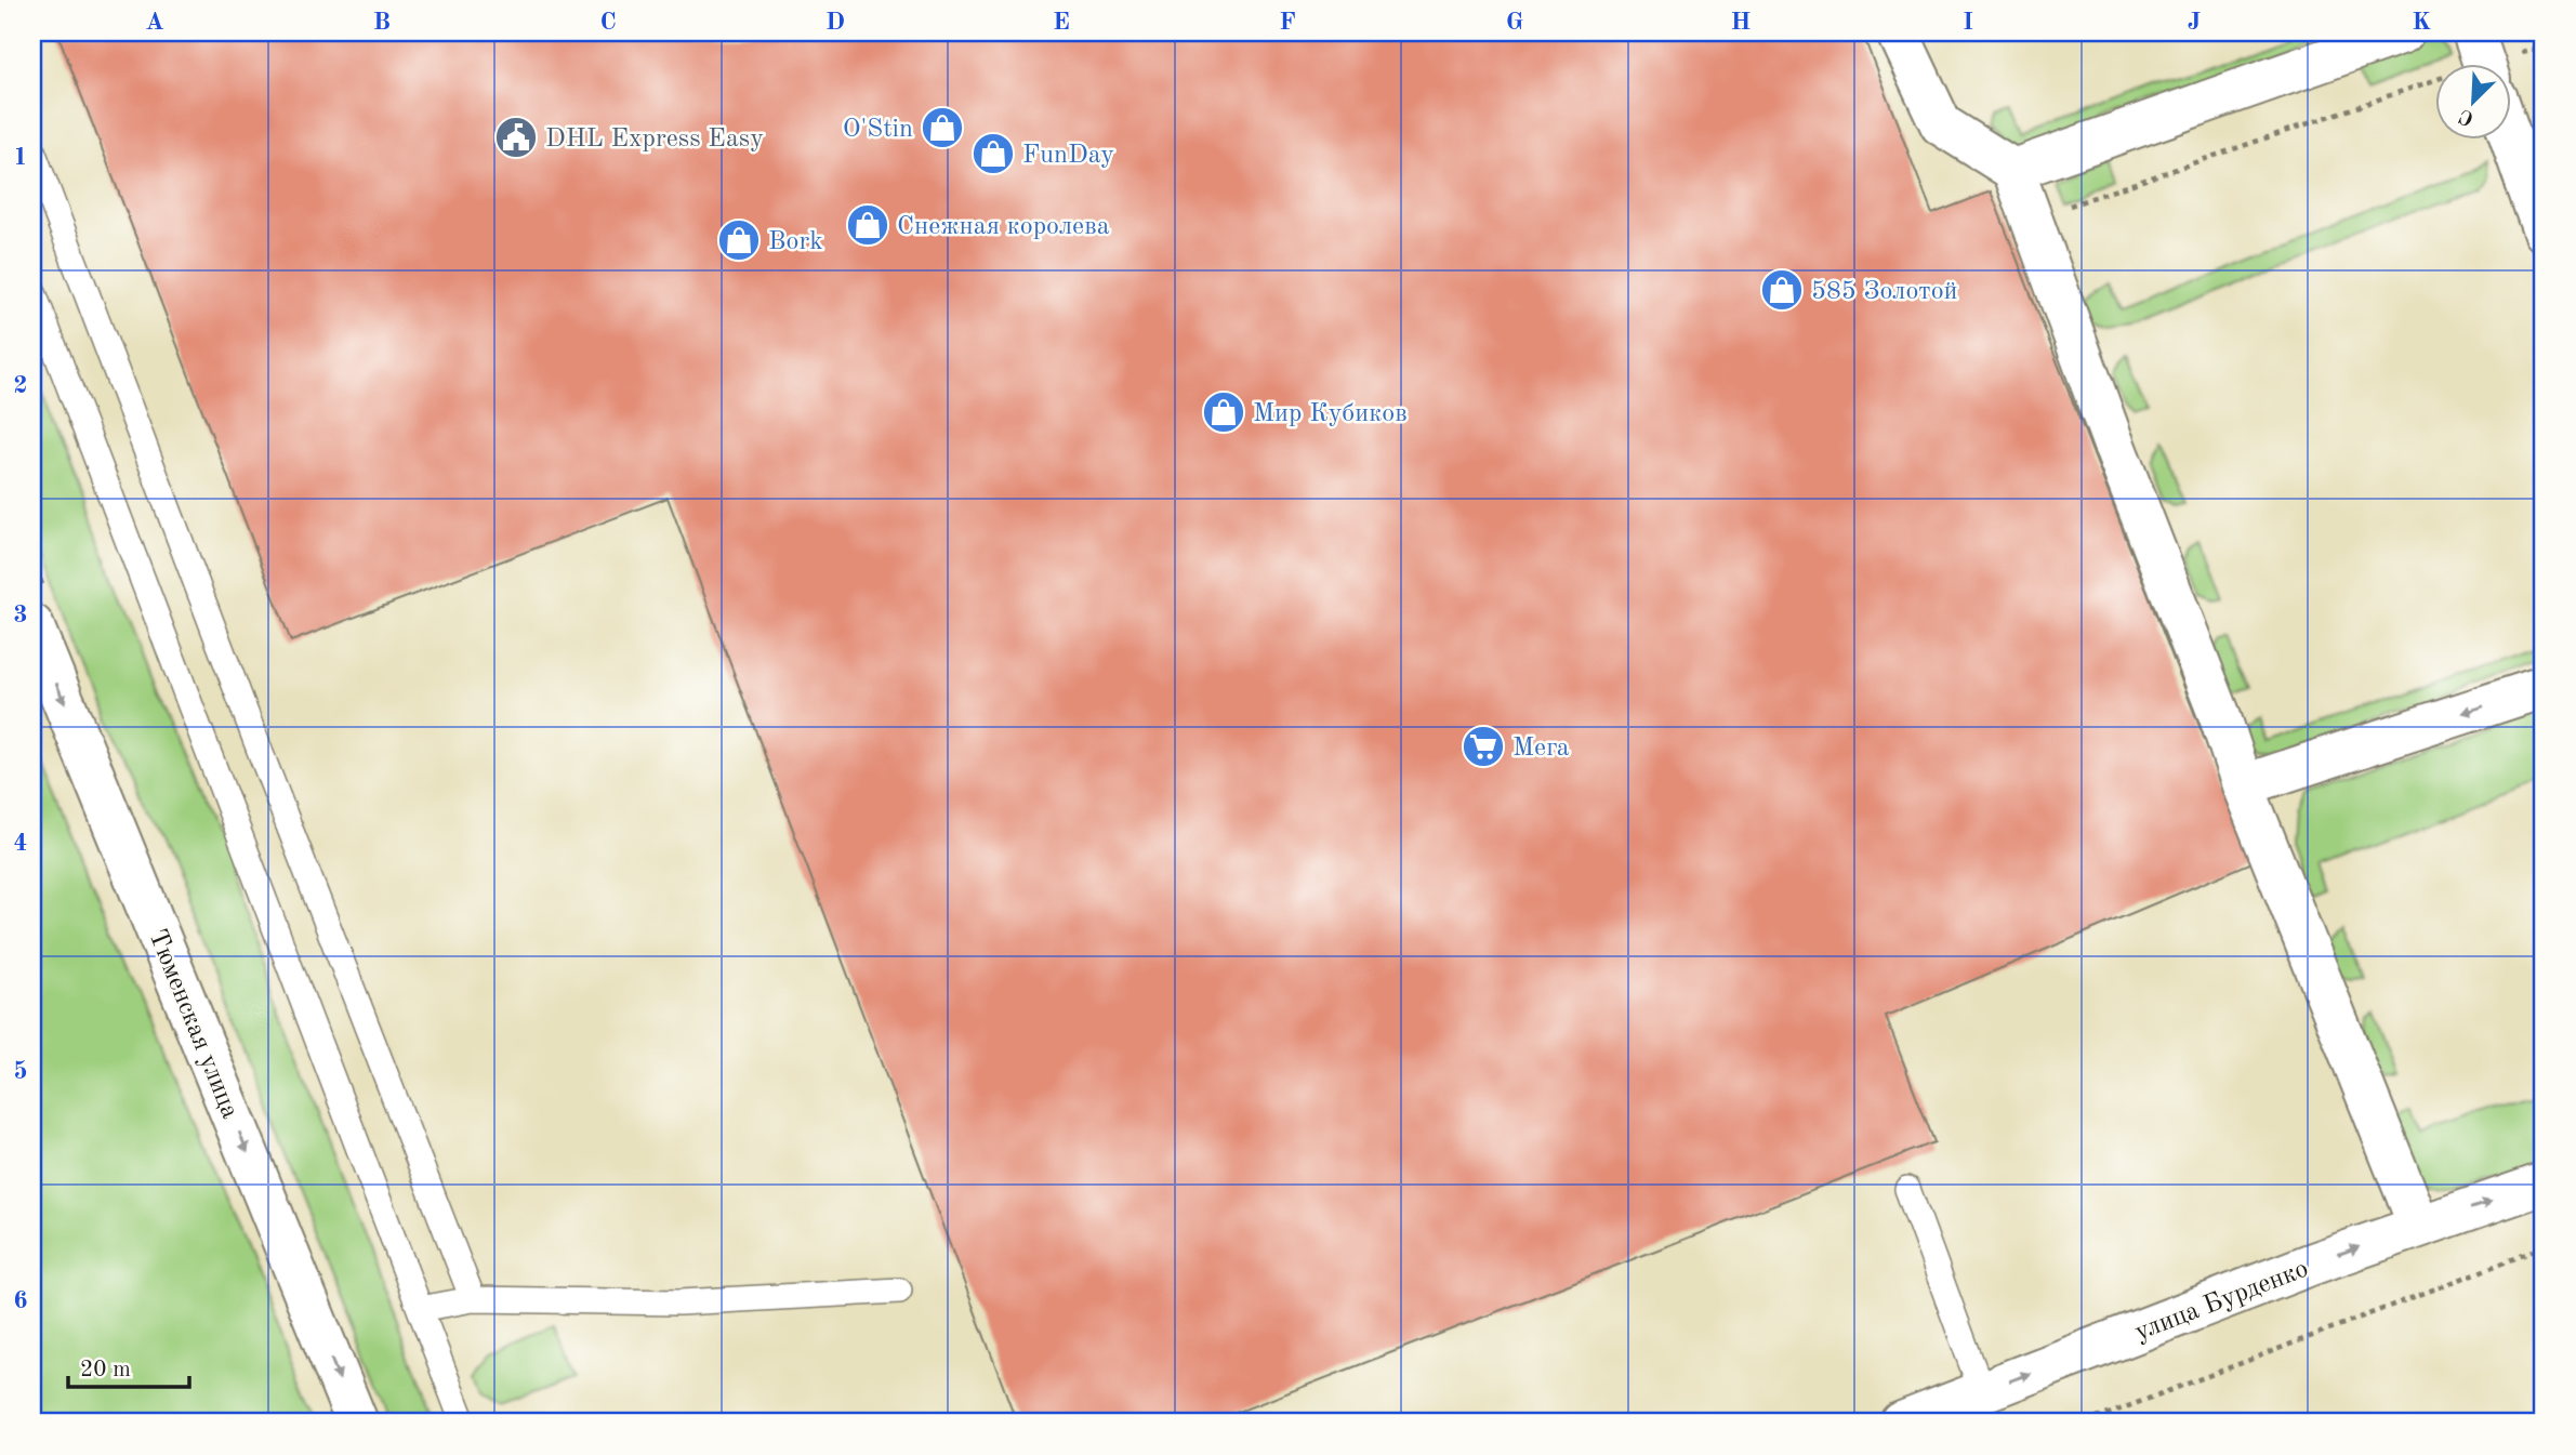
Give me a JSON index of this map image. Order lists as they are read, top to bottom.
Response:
{
  "streets": {
    "street": ["Тюменская улица", "улица Бурденко"]
  },
  "one_way": ["Тюменская улица", "улица Бурденко"],
  "places": {
    "shop": [
      "O'Stin",
      "FunDay",
      "Снежная королева",
      "Bork",
      "585 Золотой",
      "Мир Кубиков"
    ],
    "public building": ["DHL Express Easy"],
    "supermarket": ["Мега"]
  },
  "scale_bar": "20 m",
  "north": "bottom left",
  "grid": {
    "columns": [
      "A",
      "B",
      "C",
      "D",
      "E",
      "F",
      "G",
      "H",
      "I",
      "J",
      "K"
    ],
    "rows": [
      "1",
      "2",
      "3",
      "4",
      "5",
      "6"
    ]
  }
}
